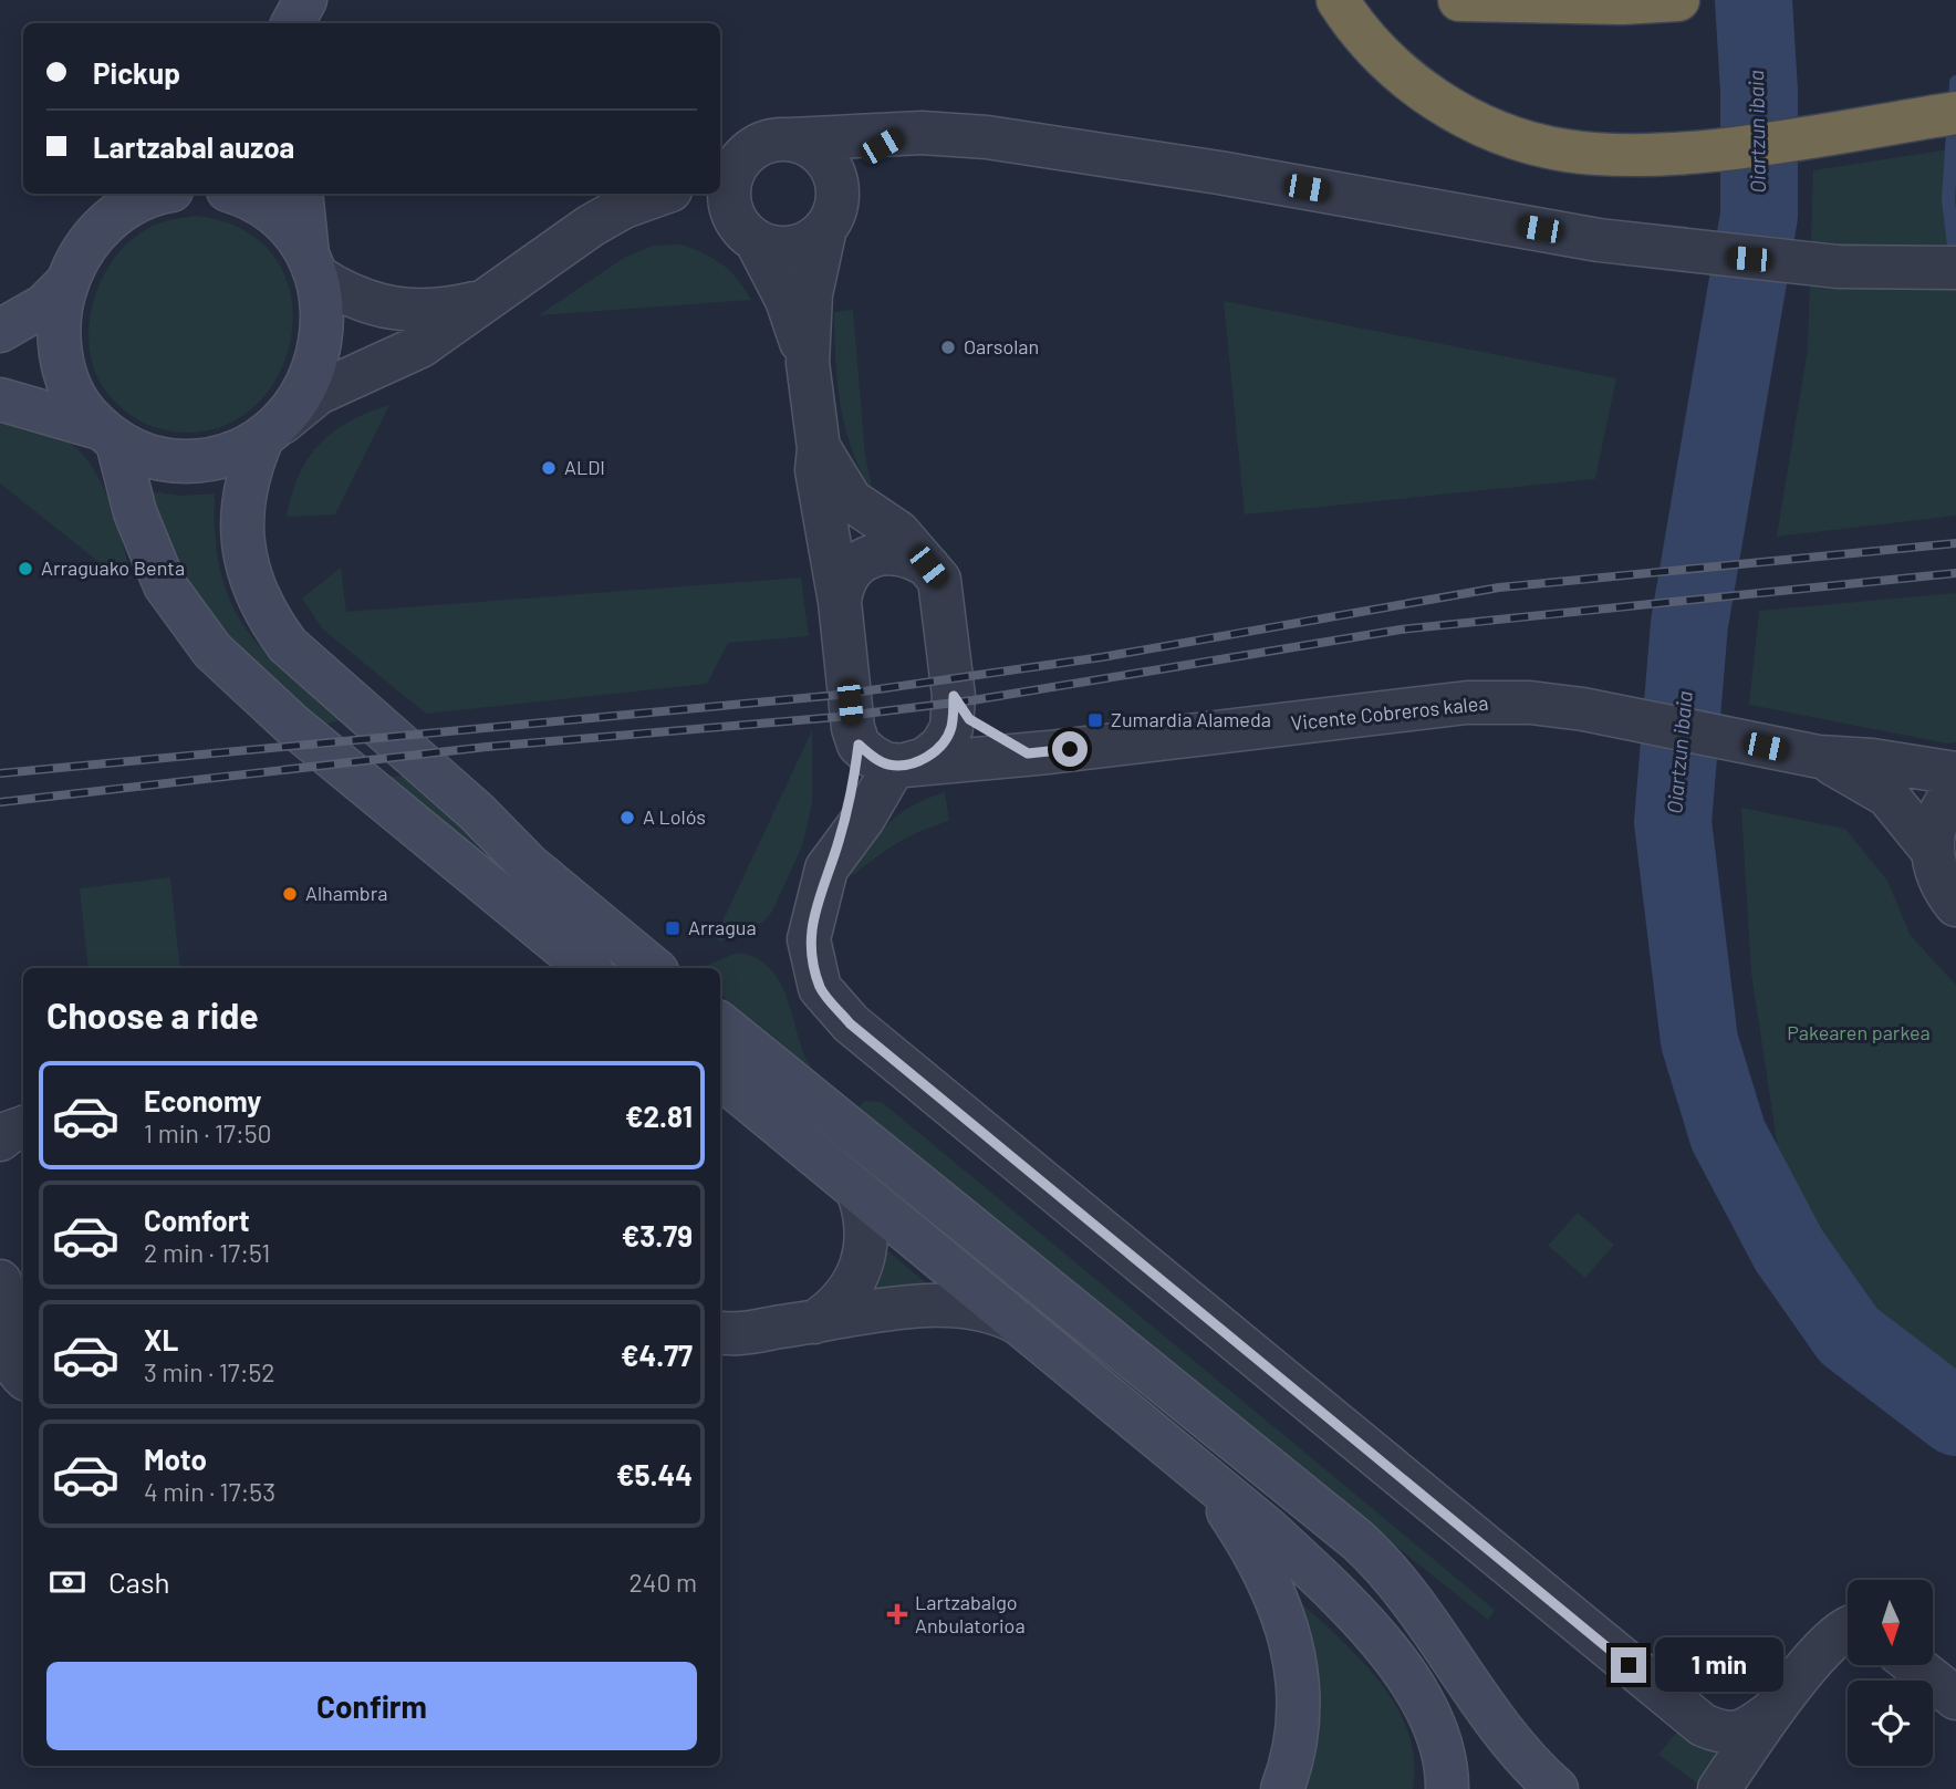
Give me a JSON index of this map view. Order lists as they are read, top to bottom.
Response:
{
  "streets": {
    "street": ["Vicente Cobreros kalea"]
  },
  "water": ["Oiartzun ibaia"],
  "parks": ["Pakearen parkea"],
  "places": {
    "other": [
      "Oarsolan",
      "ALDI",
      "Arraguako Benta",
      "A Lolós",
      "Alhambra"
    ],
    "transit": ["Zumardia Alameda", "Arragua"],
    "health": ["Lartzabalgo Anbulatorioa"]
  },
  "north": "bottom",
  "page": {
    "banner": ["Pickup", "Lartzabal auzoa"],
    "heading": "Choose a ride",
    "list": [
      {
        "name": "Economy",
        "note": "1 min · 17:50",
        "value": "€2.81"
      },
      {
        "name": "Comfort",
        "note": "2 min · 17:51",
        "value": "€3.79"
      },
      {
        "name": "XL",
        "note": "3 min · 17:52",
        "value": "€4.77"
      },
      {
        "name": "Moto",
        "note": "4 min · 17:53",
        "value": "€5.44"
      }
    ],
    "pay": ["Cash", "240 m"],
    "bubble": "1 min",
    "buttons": "Confirm"
  }
}
